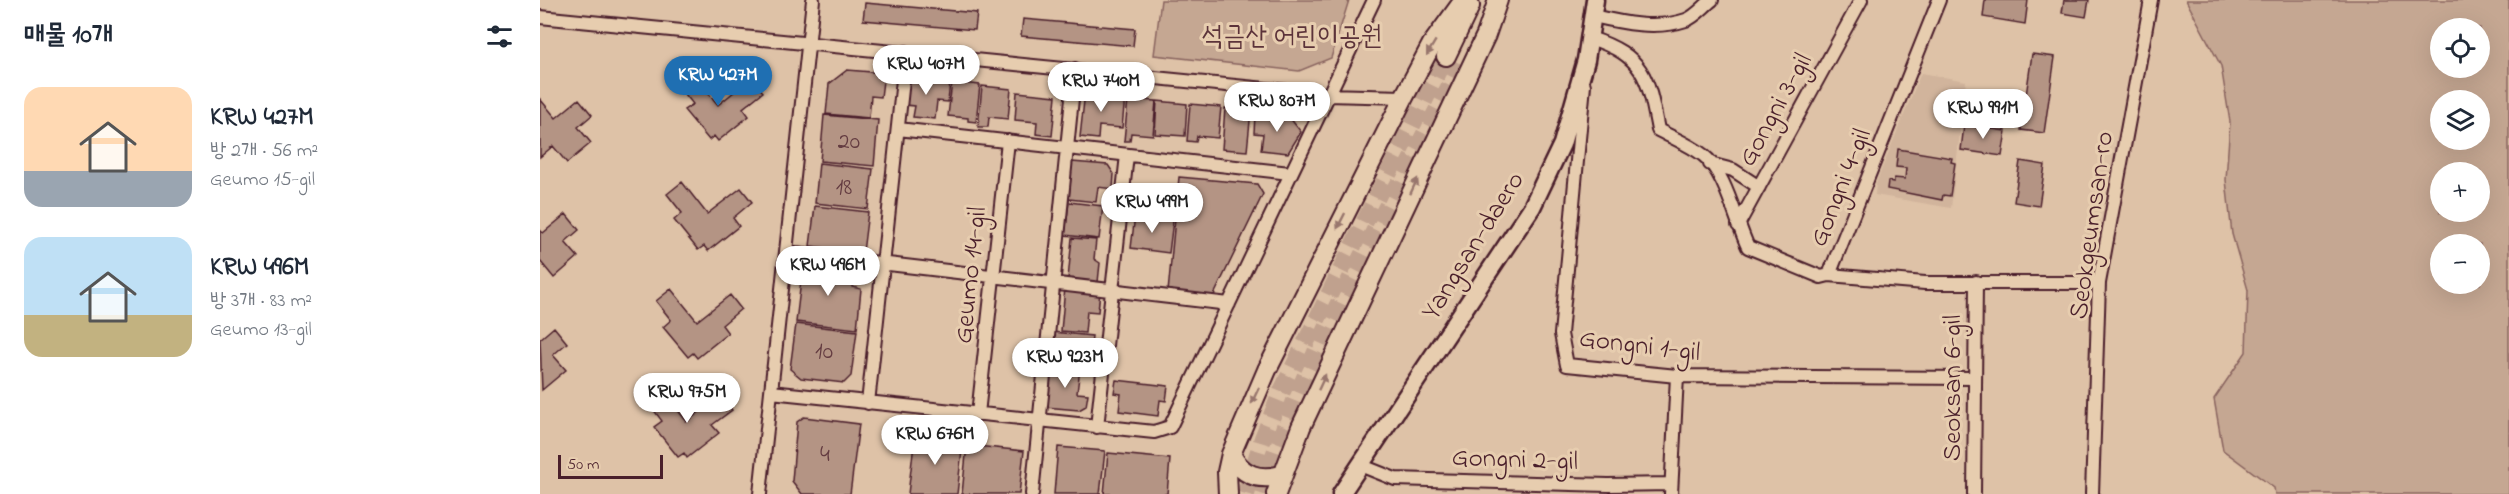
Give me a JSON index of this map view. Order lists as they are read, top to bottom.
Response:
{
  "streets": {
    "main road": ["Yangsan-daero"],
    "street": [
      "Gongni 3-gil",
      "Gongni 4-gil",
      "Seokgeumsan-ro",
      "Geumo 14-gil",
      "Gongni 1-gil",
      "Seoksan 6-gil",
      "Gongni 2-gil"
    ]
  },
  "crossings": [
    ["Gongni 3-gil", "Yangsan-daero"],
    ["Gongni 4-gil", "Seokgeumsan-ro"],
    ["Gongni 4-gil", "Seoksan 6-gil"],
    ["Yangsan-daero", "Gongni 1-gil"],
    ["Yangsan-daero", "Gongni 2-gil"],
    ["Gongni 1-gil", "Seoksan 6-gil"],
    ["Gongni 1-gil", "Gongni 2-gil"]
  ],
  "parks": ["석금산 어린이공원"],
  "house_numbers": [
    "20",
    "18",
    "10",
    "4"
  ],
  "scale_bar": "50 m",
  "page": {
    "heading": "매물 10개",
    "map_buttons": ["+", "−"],
    "price": [
      "KRW 407M",
      "KRW 427M",
      "KRW 740M",
      "KRW 807M",
      "KRW 991M",
      "KRW 499M",
      "KRW 496M",
      "KRW 923M",
      "KRW 975M",
      "KRW 676M"
    ],
    "list": [
      {
        "name": "KRW 427M",
        "note": "방 2개 · 56 m² · Geumo 15-gil"
      },
      {
        "name": "KRW 496M",
        "note": "방 3개 · 83 m² · Geumo 13-gil"
      }
    ],
    "scale": "50 m"
  }
}
